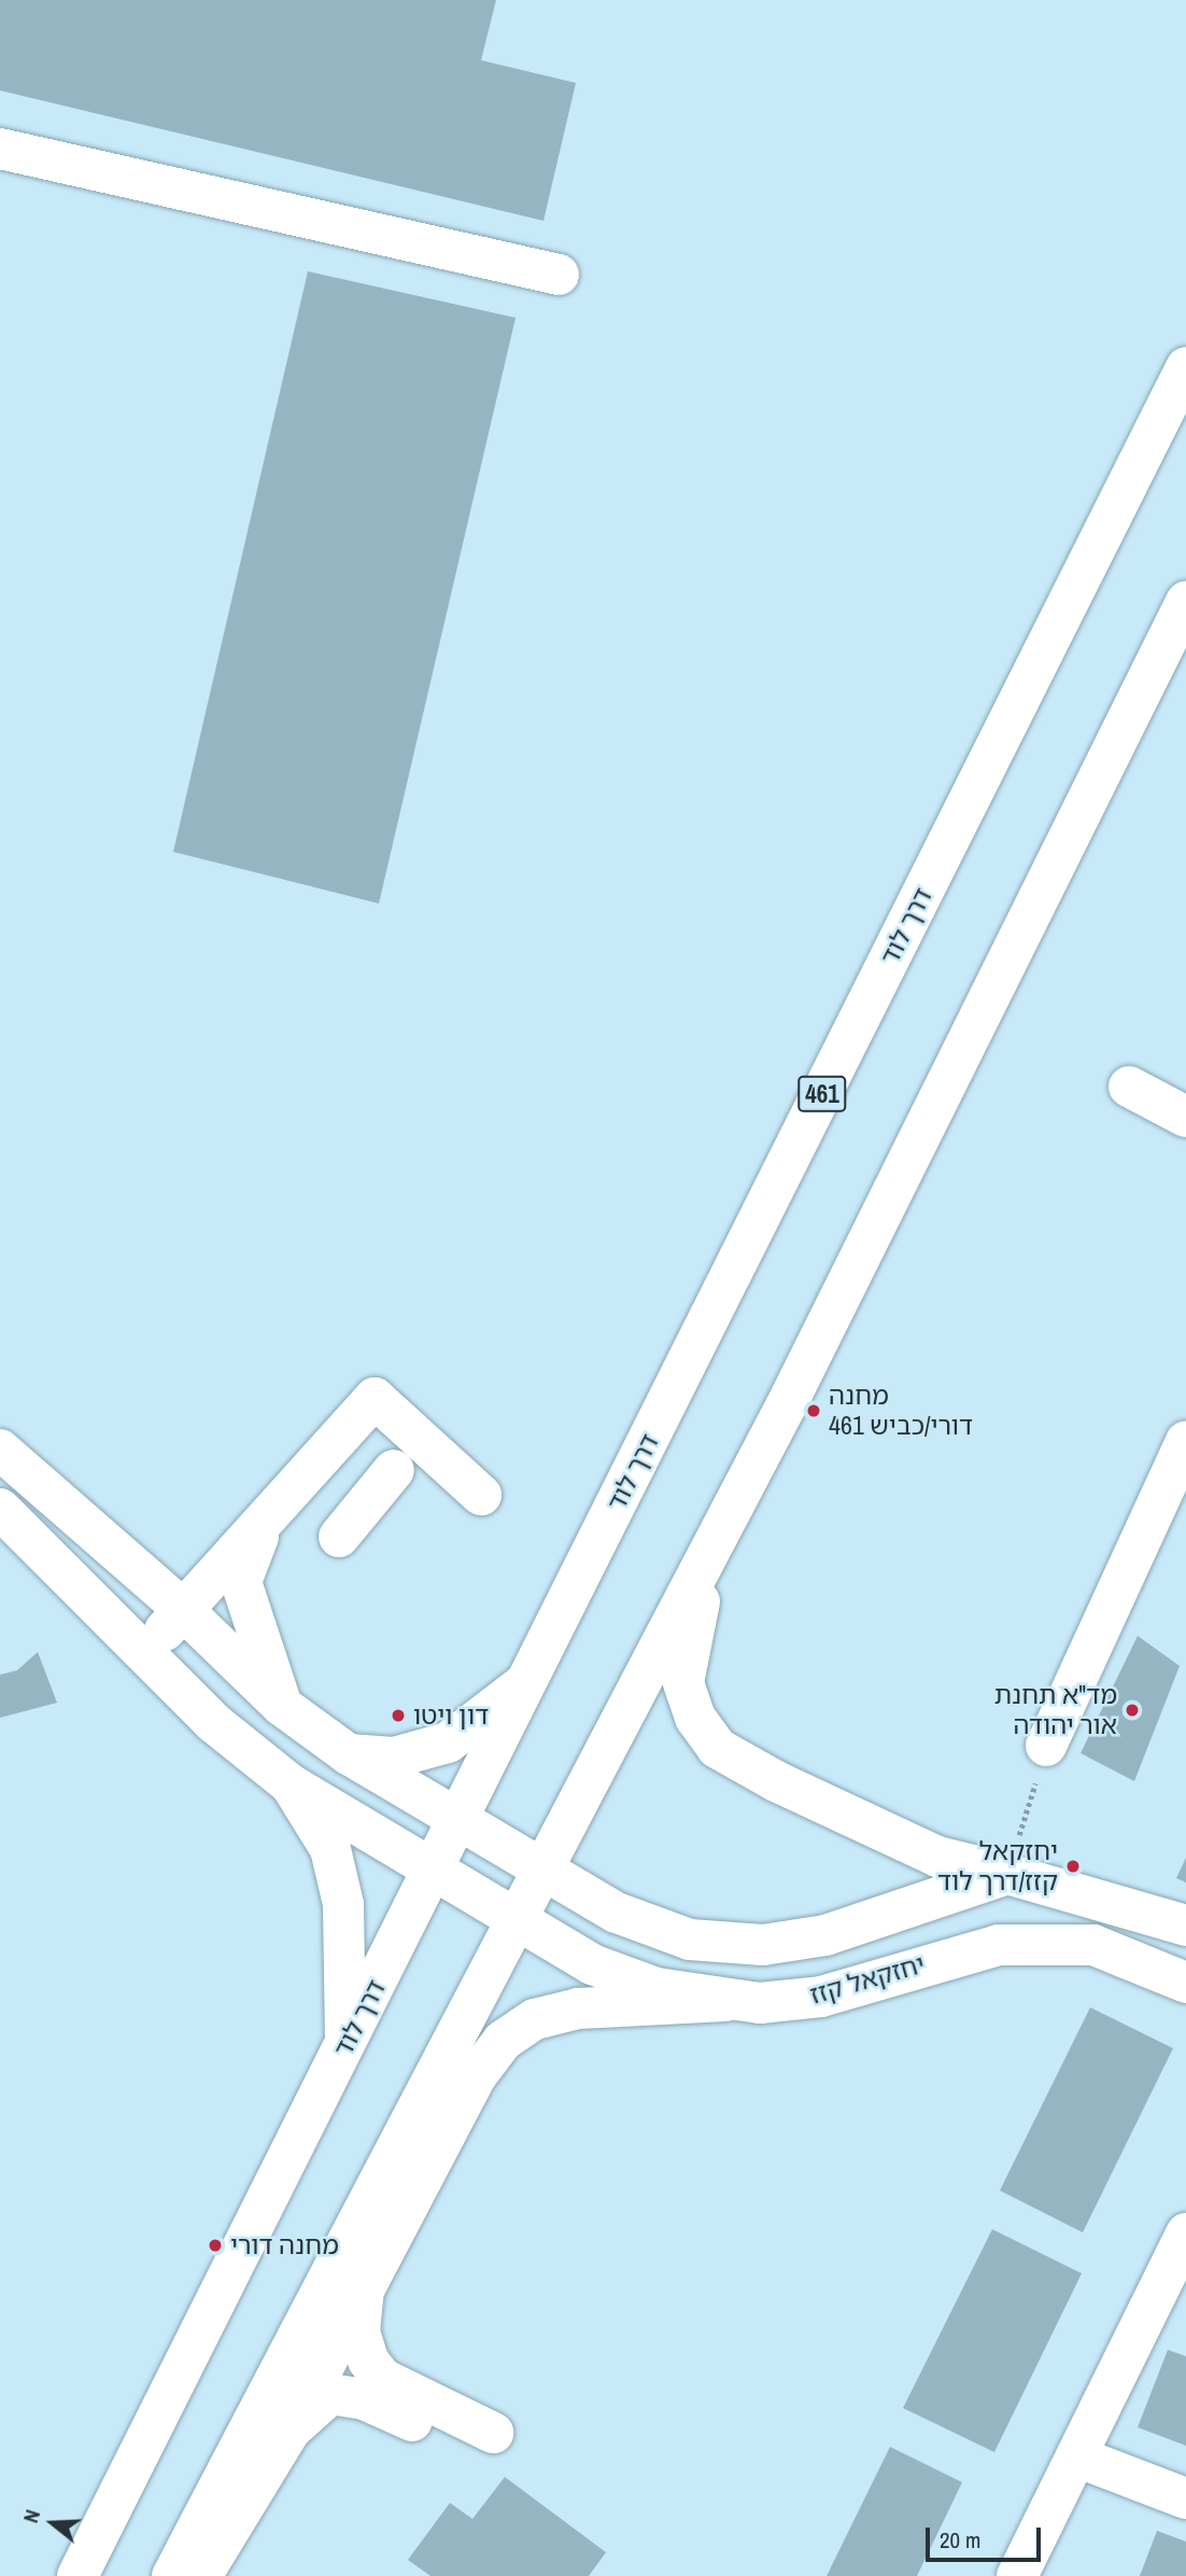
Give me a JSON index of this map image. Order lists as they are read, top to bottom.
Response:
{
  "streets": {
    "main road": ["דרך לוד", "461", "יחזקאל קזז"]
  },
  "crossings": [
    ["דרך לוד", "יחזקאל קזז"]
  ],
  "places": [
    "מחנה דורי/כביש 461",
    "מד\"א תחנת אור יהודה",
    "דון ויטו",
    "יחזקאל קזז/דרך לוד",
    "מחנה דורי"
  ],
  "scale_bar": "20 m",
  "north": "left"
}
